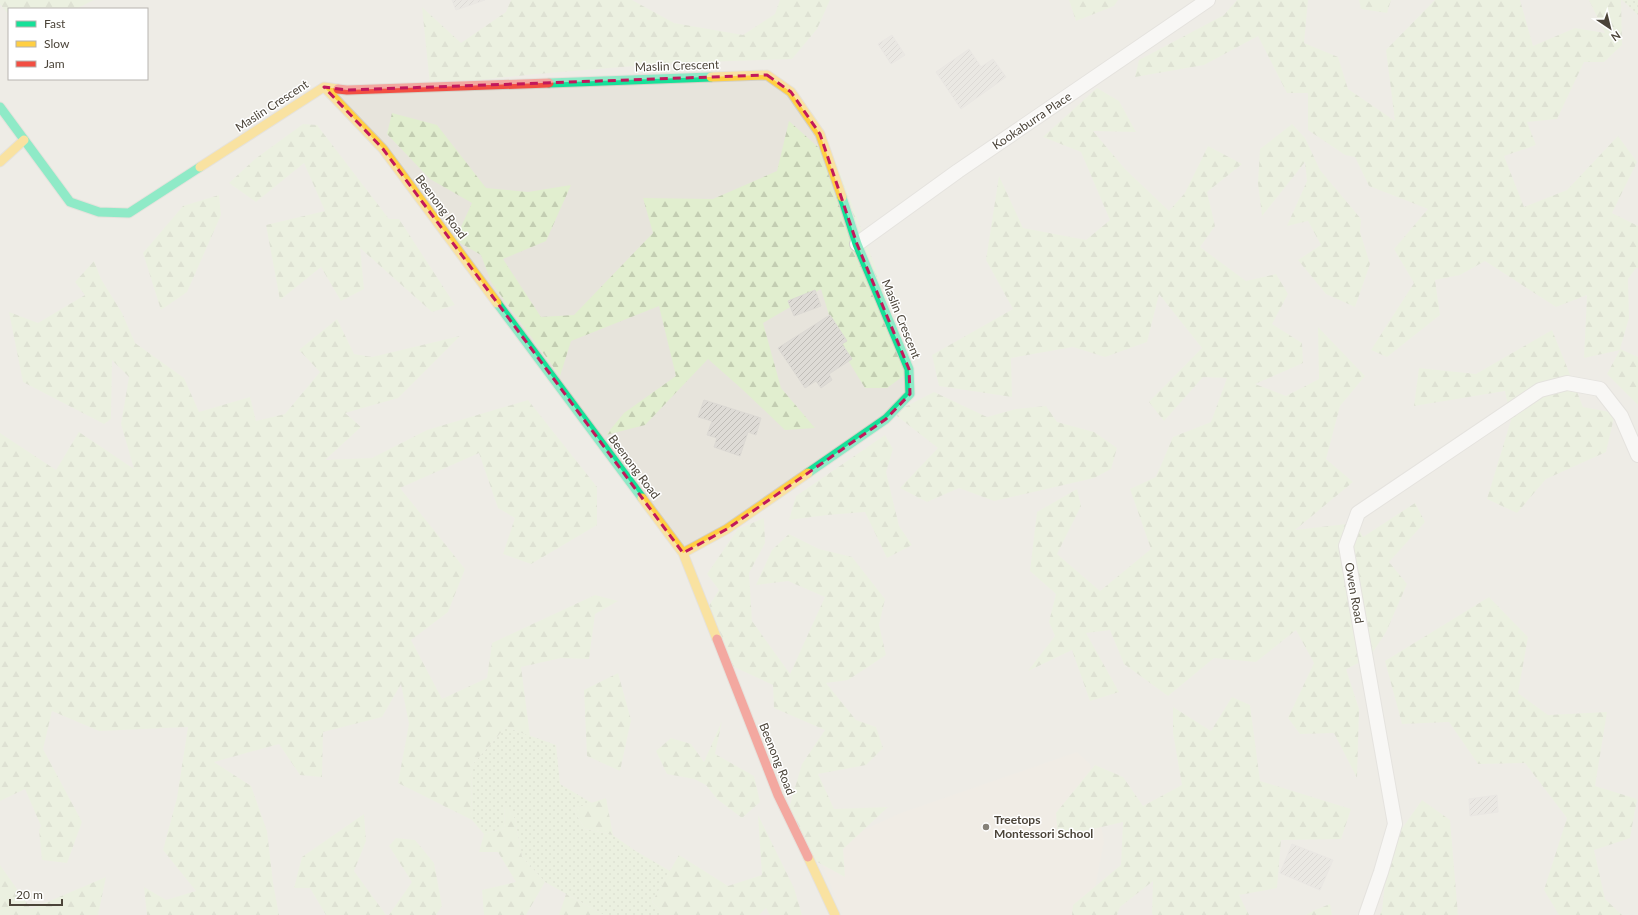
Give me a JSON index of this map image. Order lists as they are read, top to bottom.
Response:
{
  "streets": {
    "street": [
      "Maslin Crescent",
      "Kookaburra Place",
      "Beenong Road",
      "Owen Road"
    ]
  },
  "crossings": [
    ["Maslin Crescent", "Kookaburra Place"],
    ["Maslin Crescent", "Beenong Road"]
  ],
  "places": ["Treetops Montessori School"],
  "legend": ["Fast", "Slow", "Jam"],
  "scale_bar": "20 m",
  "north": "bottom right"
}
